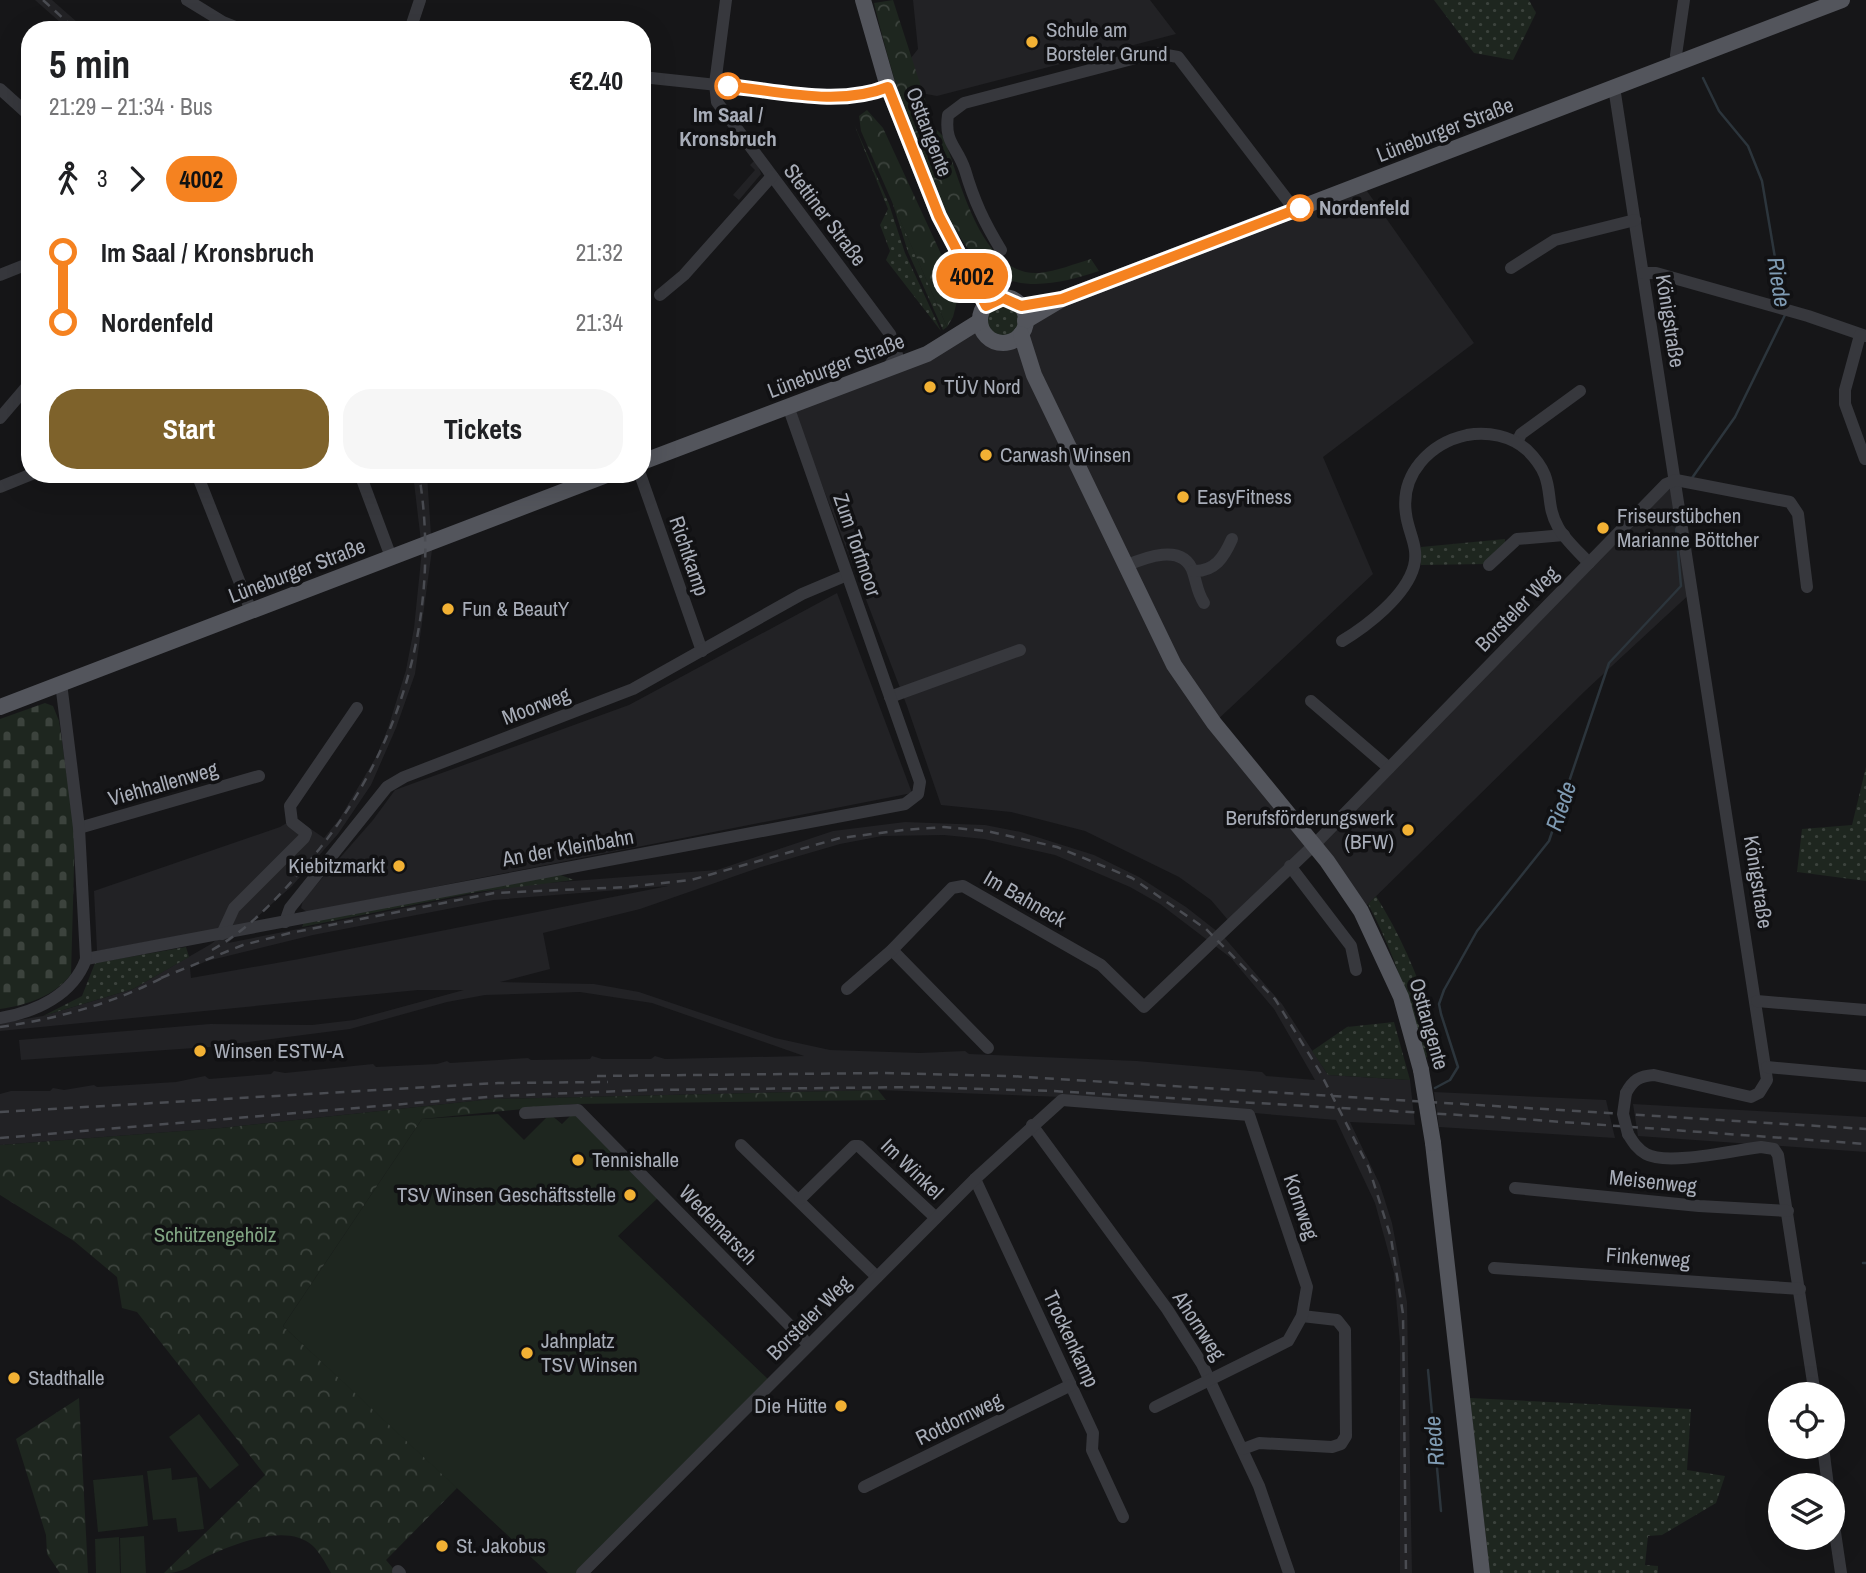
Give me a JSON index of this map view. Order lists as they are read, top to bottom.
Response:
{
  "streets": {
    "main road": ["Lüneburger Straße", "Osttangente"],
    "street": [
      "Stettiner Straße",
      "Königstraße",
      "Zum Torfmoor",
      "Richtkamp",
      "Borsteler Weg",
      "Moorweg",
      "Viehhallenweg",
      "An der Kleinbahn",
      "Im Bahneck",
      "Im Winkel",
      "Meisenweg",
      "Kornweg",
      "Wedemarsch",
      "Finkenweg",
      "Ahornweg",
      "Trockenkamp",
      "Rotdornweg"
    ]
  },
  "crossings": [
    ["Lüneburger Straße", "Osttangente"],
    ["Lüneburger Straße", "Stettiner Straße"],
    ["Lüneburger Straße", "Königstraße"],
    ["Lüneburger Straße", "Zum Torfmoor"],
    ["Lüneburger Straße", "Viehhallenweg"],
    ["Osttangente", "Borsteler Weg"],
    ["Königstraße", "Borsteler Weg"],
    ["Zum Torfmoor", "Moorweg"],
    ["Zum Torfmoor", "An der Kleinbahn"],
    ["Richtkamp", "Moorweg"],
    ["Borsteler Weg", "Im Bahneck"],
    ["Borsteler Weg", "Im Winkel"],
    ["Borsteler Weg", "Kornweg"],
    ["Borsteler Weg", "Wedemarsch"],
    ["Borsteler Weg", "Ahornweg"],
    ["Borsteler Weg", "Trockenkamp"],
    ["Moorweg", "An der Kleinbahn"],
    ["Viehhallenweg", "An der Kleinbahn"],
    ["Kornweg", "Ahornweg"],
    ["Trockenkamp", "Rotdornweg"]
  ],
  "water": ["Riede"],
  "parks": ["Schützengehölz"],
  "places": [
    "Schule am Borsteler Grund",
    "Im Saal / Kronsbruch",
    "Nordenfeld",
    "TÜV Nord",
    "Carwash Winsen",
    "EasyFitness",
    "Friseurstübchen Marianne Böttcher",
    "Fun & BeautY",
    "Berufsförderungswerk (BFW)",
    "Kiebitzmarkt",
    "Winsen ESTW-A",
    "Tennishalle",
    "TSV Winsen Geschäftsstelle",
    "Jahnplatz TSV Winsen",
    "Stadthalle",
    "Die Hütte",
    "St. Jakobus"
  ],
  "lines": ["bus line 4002"],
  "page": {
    "on_map": "4002",
    "heading": ["5 min", "21:29 – 21:34 · Bus", "€2.40"],
    "legs": ["3", "4002"],
    "list": [
      {
        "name": "Im Saal / Kronsbruch",
        "value": "21:32"
      },
      {
        "name": "Nordenfeld",
        "value": "21:34"
      }
    ],
    "buttons": ["Start", "Tickets"]
  }
}
